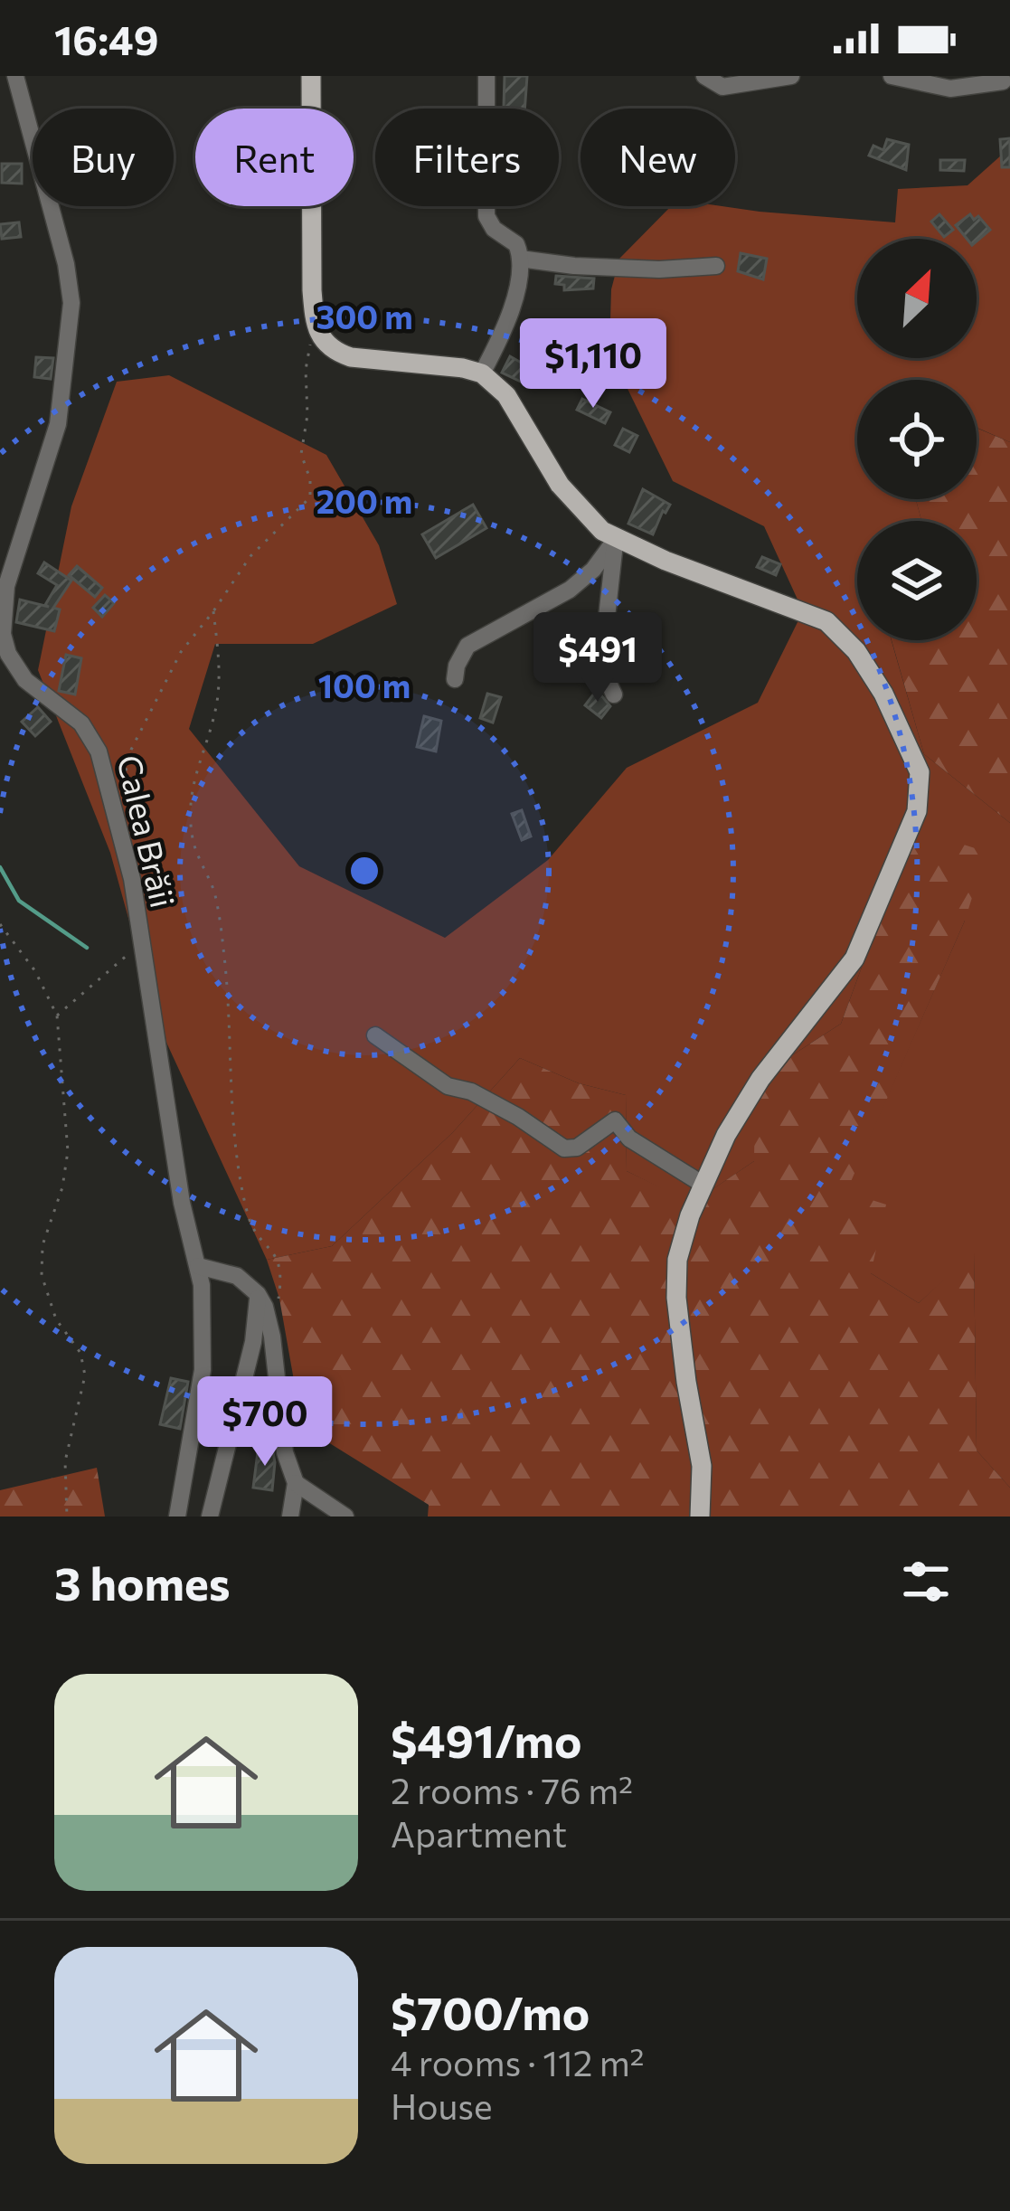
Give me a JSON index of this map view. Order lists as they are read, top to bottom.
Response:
{
  "streets": {
    "street": ["Calea Brăii"]
  },
  "north": "top right",
  "page": {
    "status": "16:49",
    "chip": [
      "Buy",
      "Rent",
      "Filters",
      "New"
    ],
    "price": ["$1,110", "$491", "$700"],
    "heading": "3 homes",
    "list": [
      {
        "name": "$491/mo",
        "note": "2 rooms · 76 m² · Apartment"
      },
      {
        "name": "$700/mo",
        "note": "4 rooms · 112 m² · House"
      }
    ]
  },
  "rings": ["300 m", "200 m", "100 m"]
}
